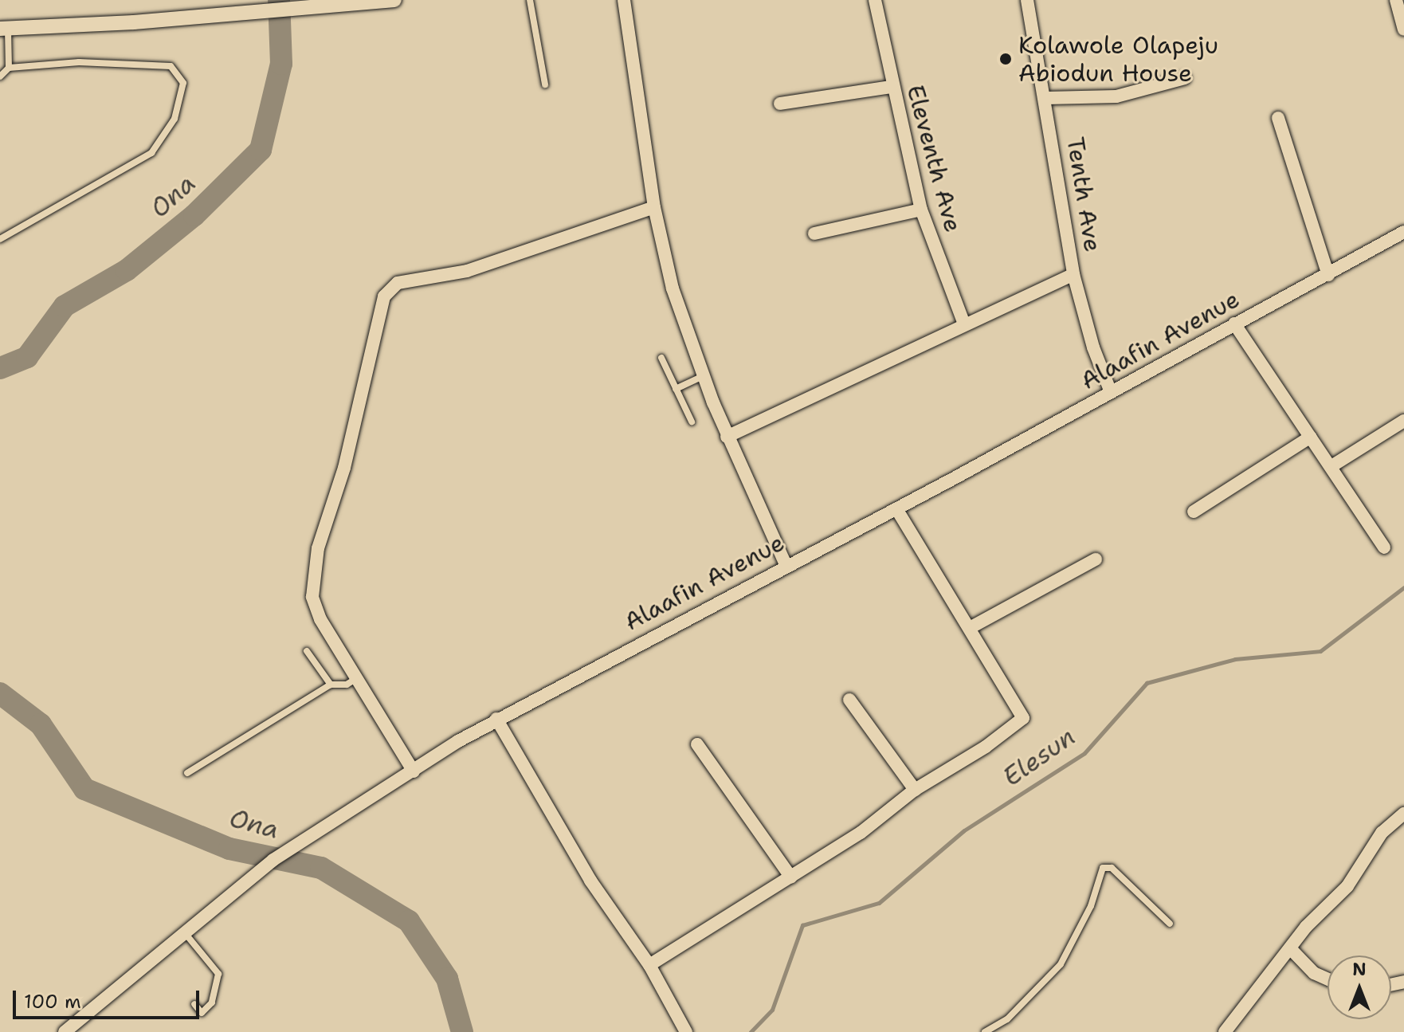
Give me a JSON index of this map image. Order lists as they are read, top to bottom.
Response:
{
  "streets": {
    "street": ["Eleventh Ave", "Tenth Ave", "Alaafin Avenue"]
  },
  "crossings": [
    ["Tenth Ave", "Alaafin Avenue"]
  ],
  "water": ["Ona", "Elesun"],
  "places": ["Kolawole Olapeju Abiodun House"],
  "scale_bar": "100 m",
  "north": "top"
}
